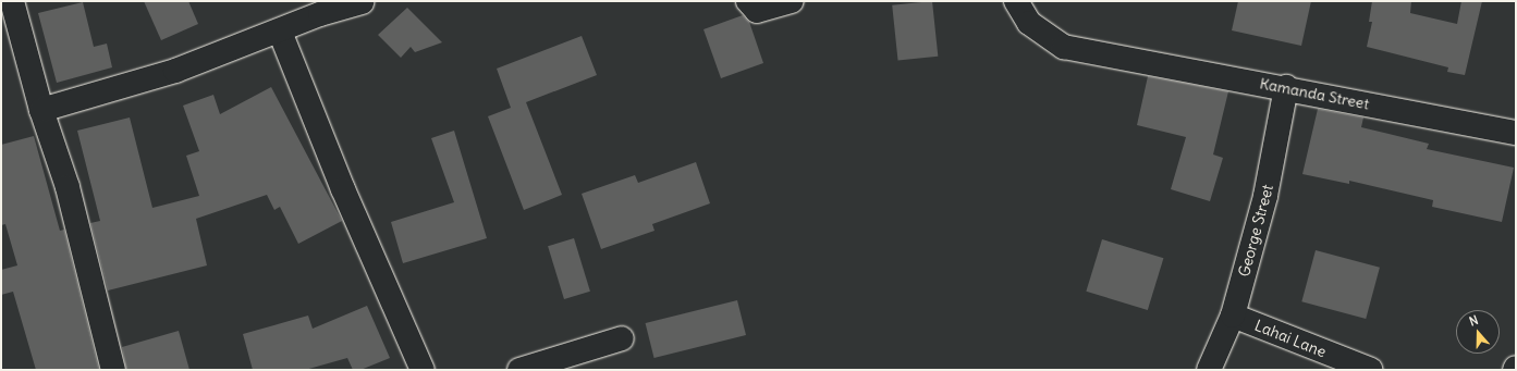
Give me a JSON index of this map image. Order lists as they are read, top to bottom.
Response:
{
  "streets": {
    "street": ["Kamanda Street", "George Street", "Lahai Lane"]
  },
  "crossings": [
    ["Kamanda Street", "George Street"],
    ["George Street", "Lahai Lane"]
  ],
  "north": "top"
}
